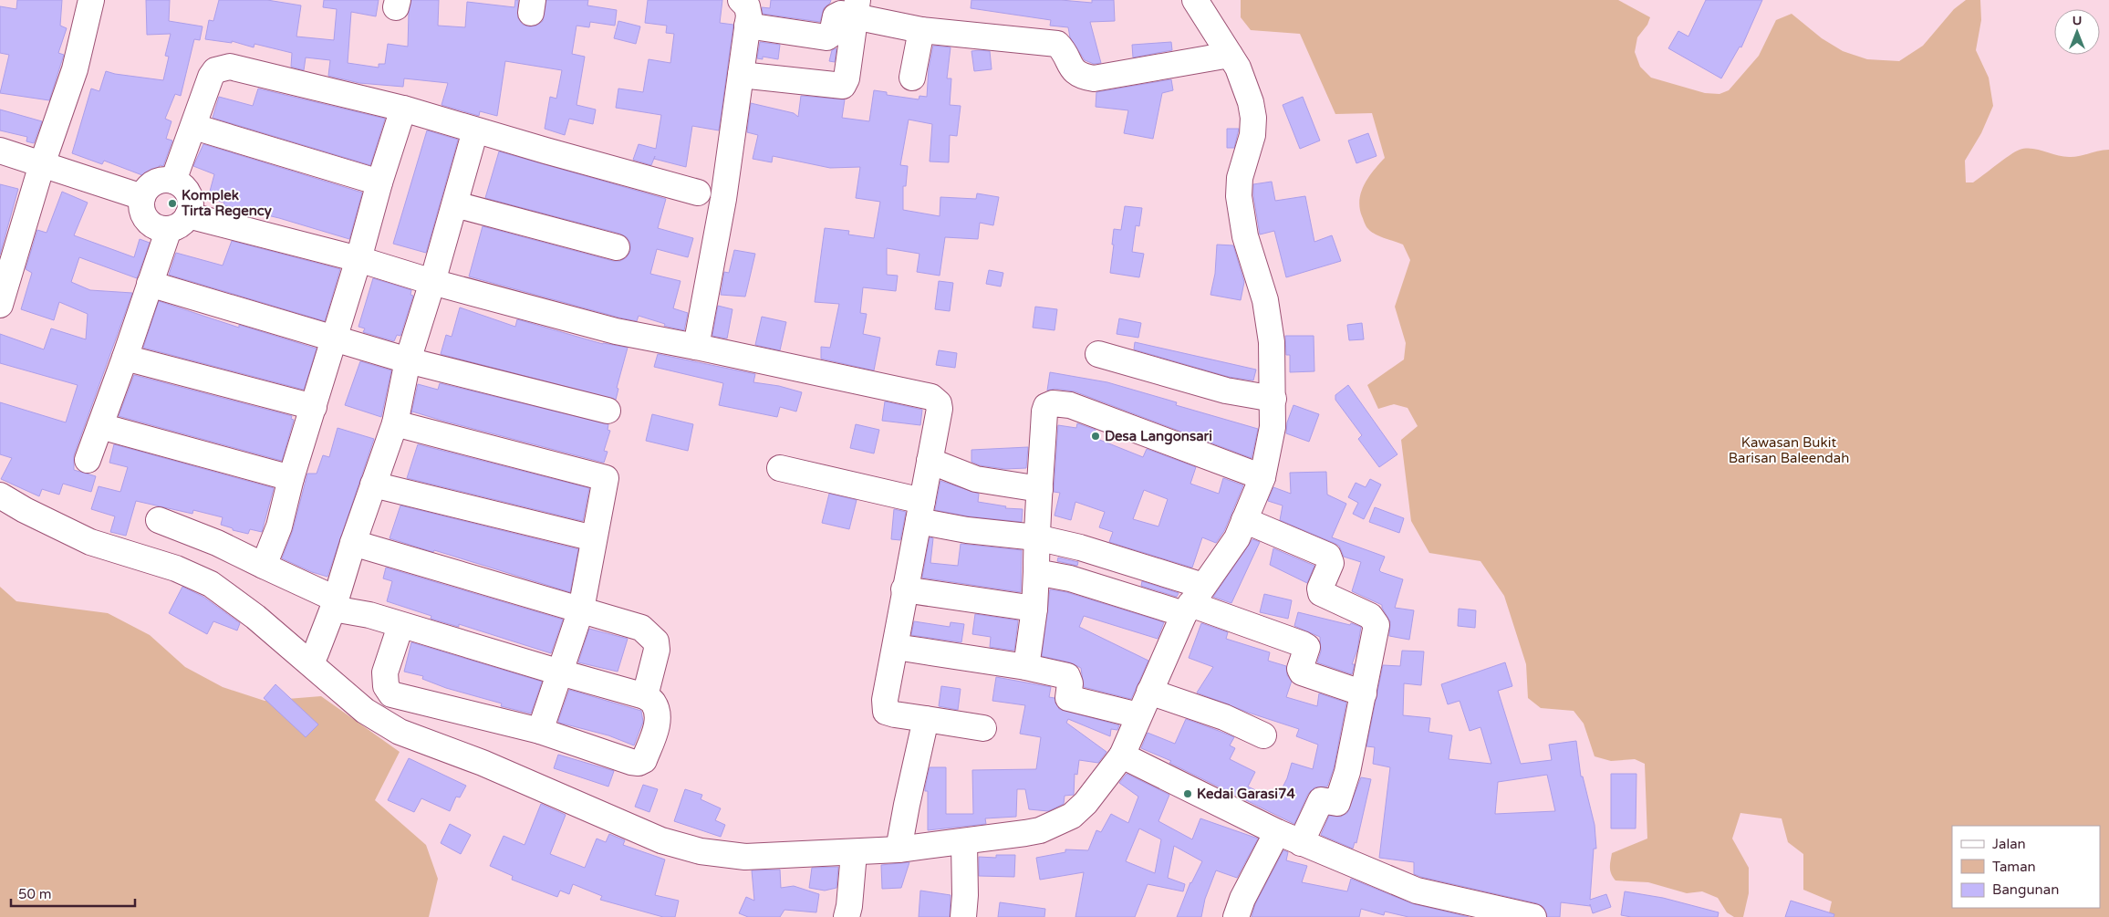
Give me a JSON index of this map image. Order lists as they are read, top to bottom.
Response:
{
  "parks": ["Kawasan Bukit Barisan Baleendah"],
  "places": ["Komplek Tirta Regency", "Desa Langonsari", "Kedai Garasi74"],
  "legend": ["Jalan", "Taman", "Bangunan"],
  "scale_bar": "50 m",
  "north": "top"
}
